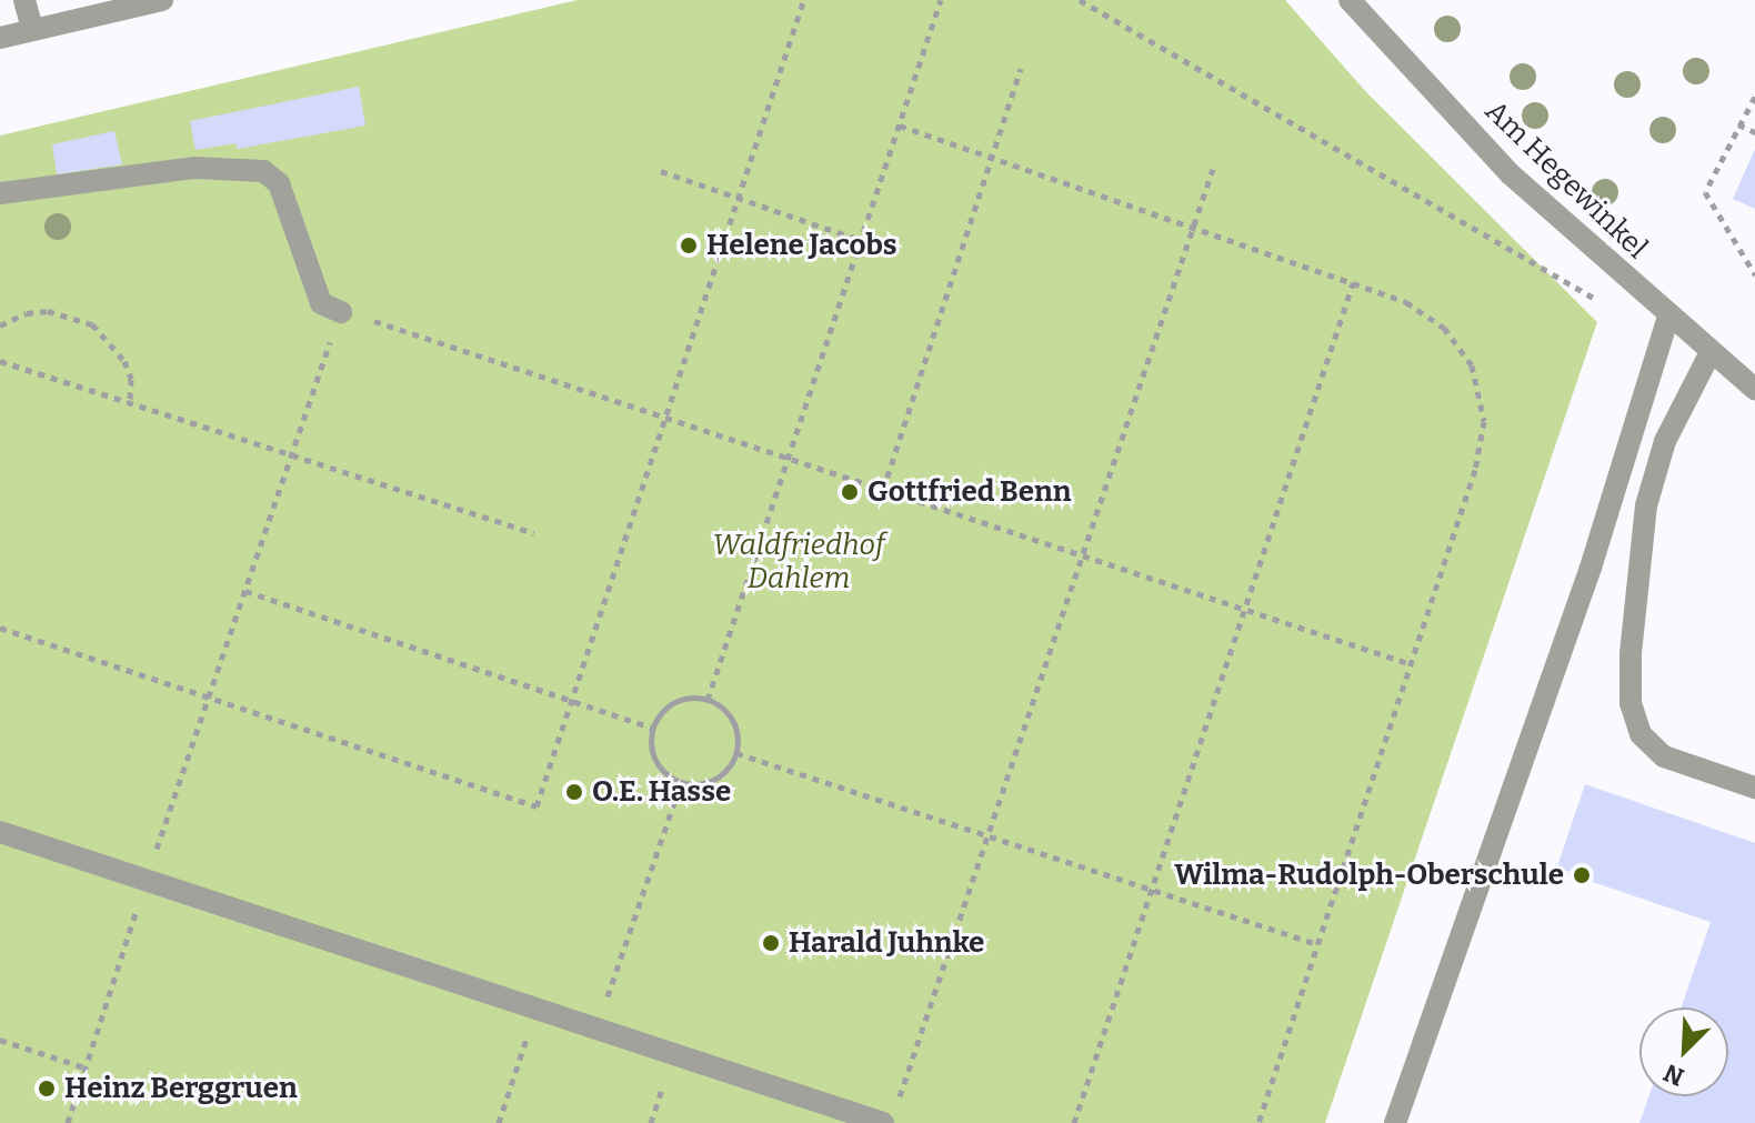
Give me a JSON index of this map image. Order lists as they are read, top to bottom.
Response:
{
  "streets": {
    "street": ["Am Hegewinkel"]
  },
  "parks": ["Waldfriedhof Dahlem"],
  "places": [
    "Helene Jacobs",
    "Gottfried Benn",
    "O.E. Hasse",
    "Wilma-Rudolph-Oberschule",
    "Harald Juhnke",
    "Heinz Berggruen"
  ],
  "north": "bottom left"
}
